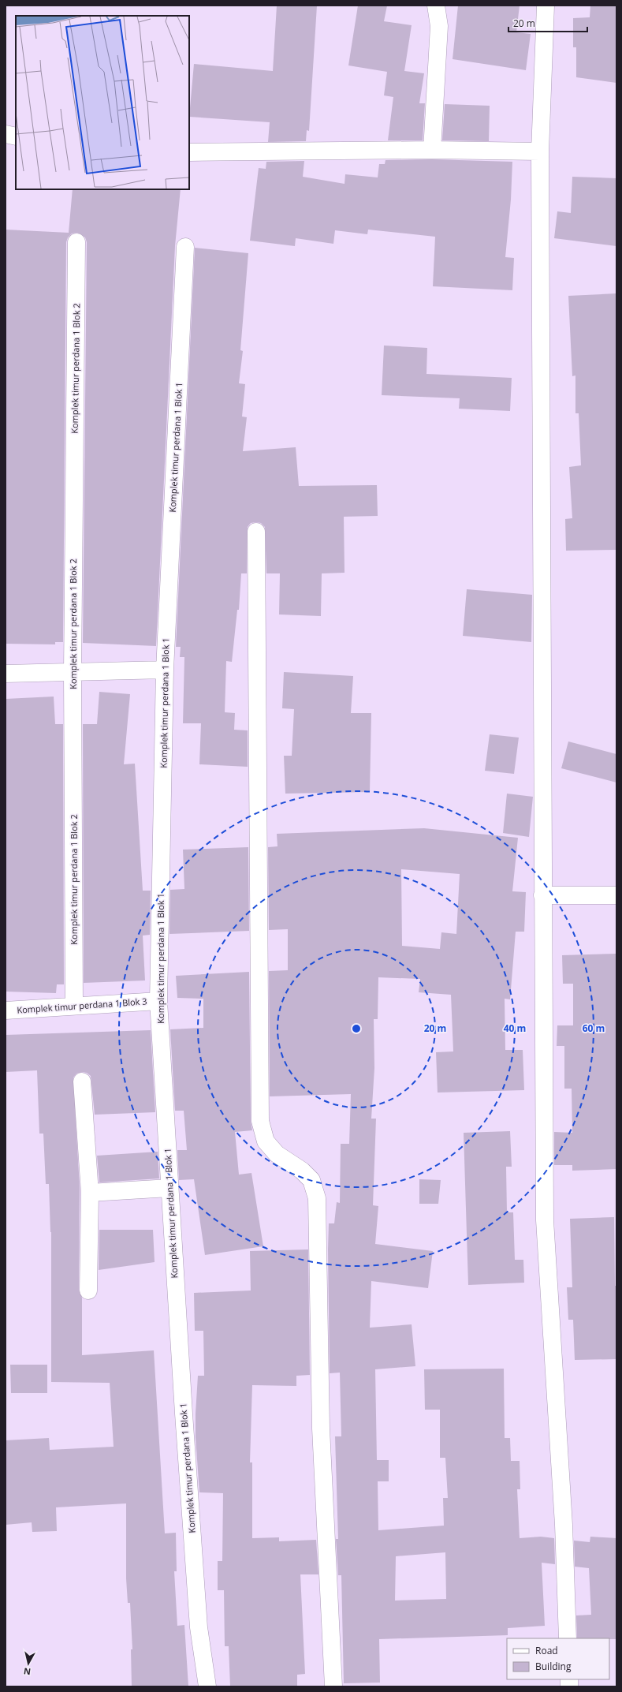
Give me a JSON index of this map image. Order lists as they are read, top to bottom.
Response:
{
  "streets": {
    "street": ["Komplek timur perdana 1 Blok 2", "Komplek timur perdana 1 Blok 1", "Komplek timur perdana 1 Blok 3"]
  },
  "crossings": [
    ["Komplek timur perdana 1 Blok 2", "Komplek timur perdana 1 Blok 3"],
    ["Komplek timur perdana 1 Blok 1", "Komplek timur perdana 1 Blok 3"]
  ],
  "legend": ["Road", "Building"],
  "scale_bar": "20 m",
  "north": "bottom",
  "rings": ["20 m", "40 m", "60 m"]
}
